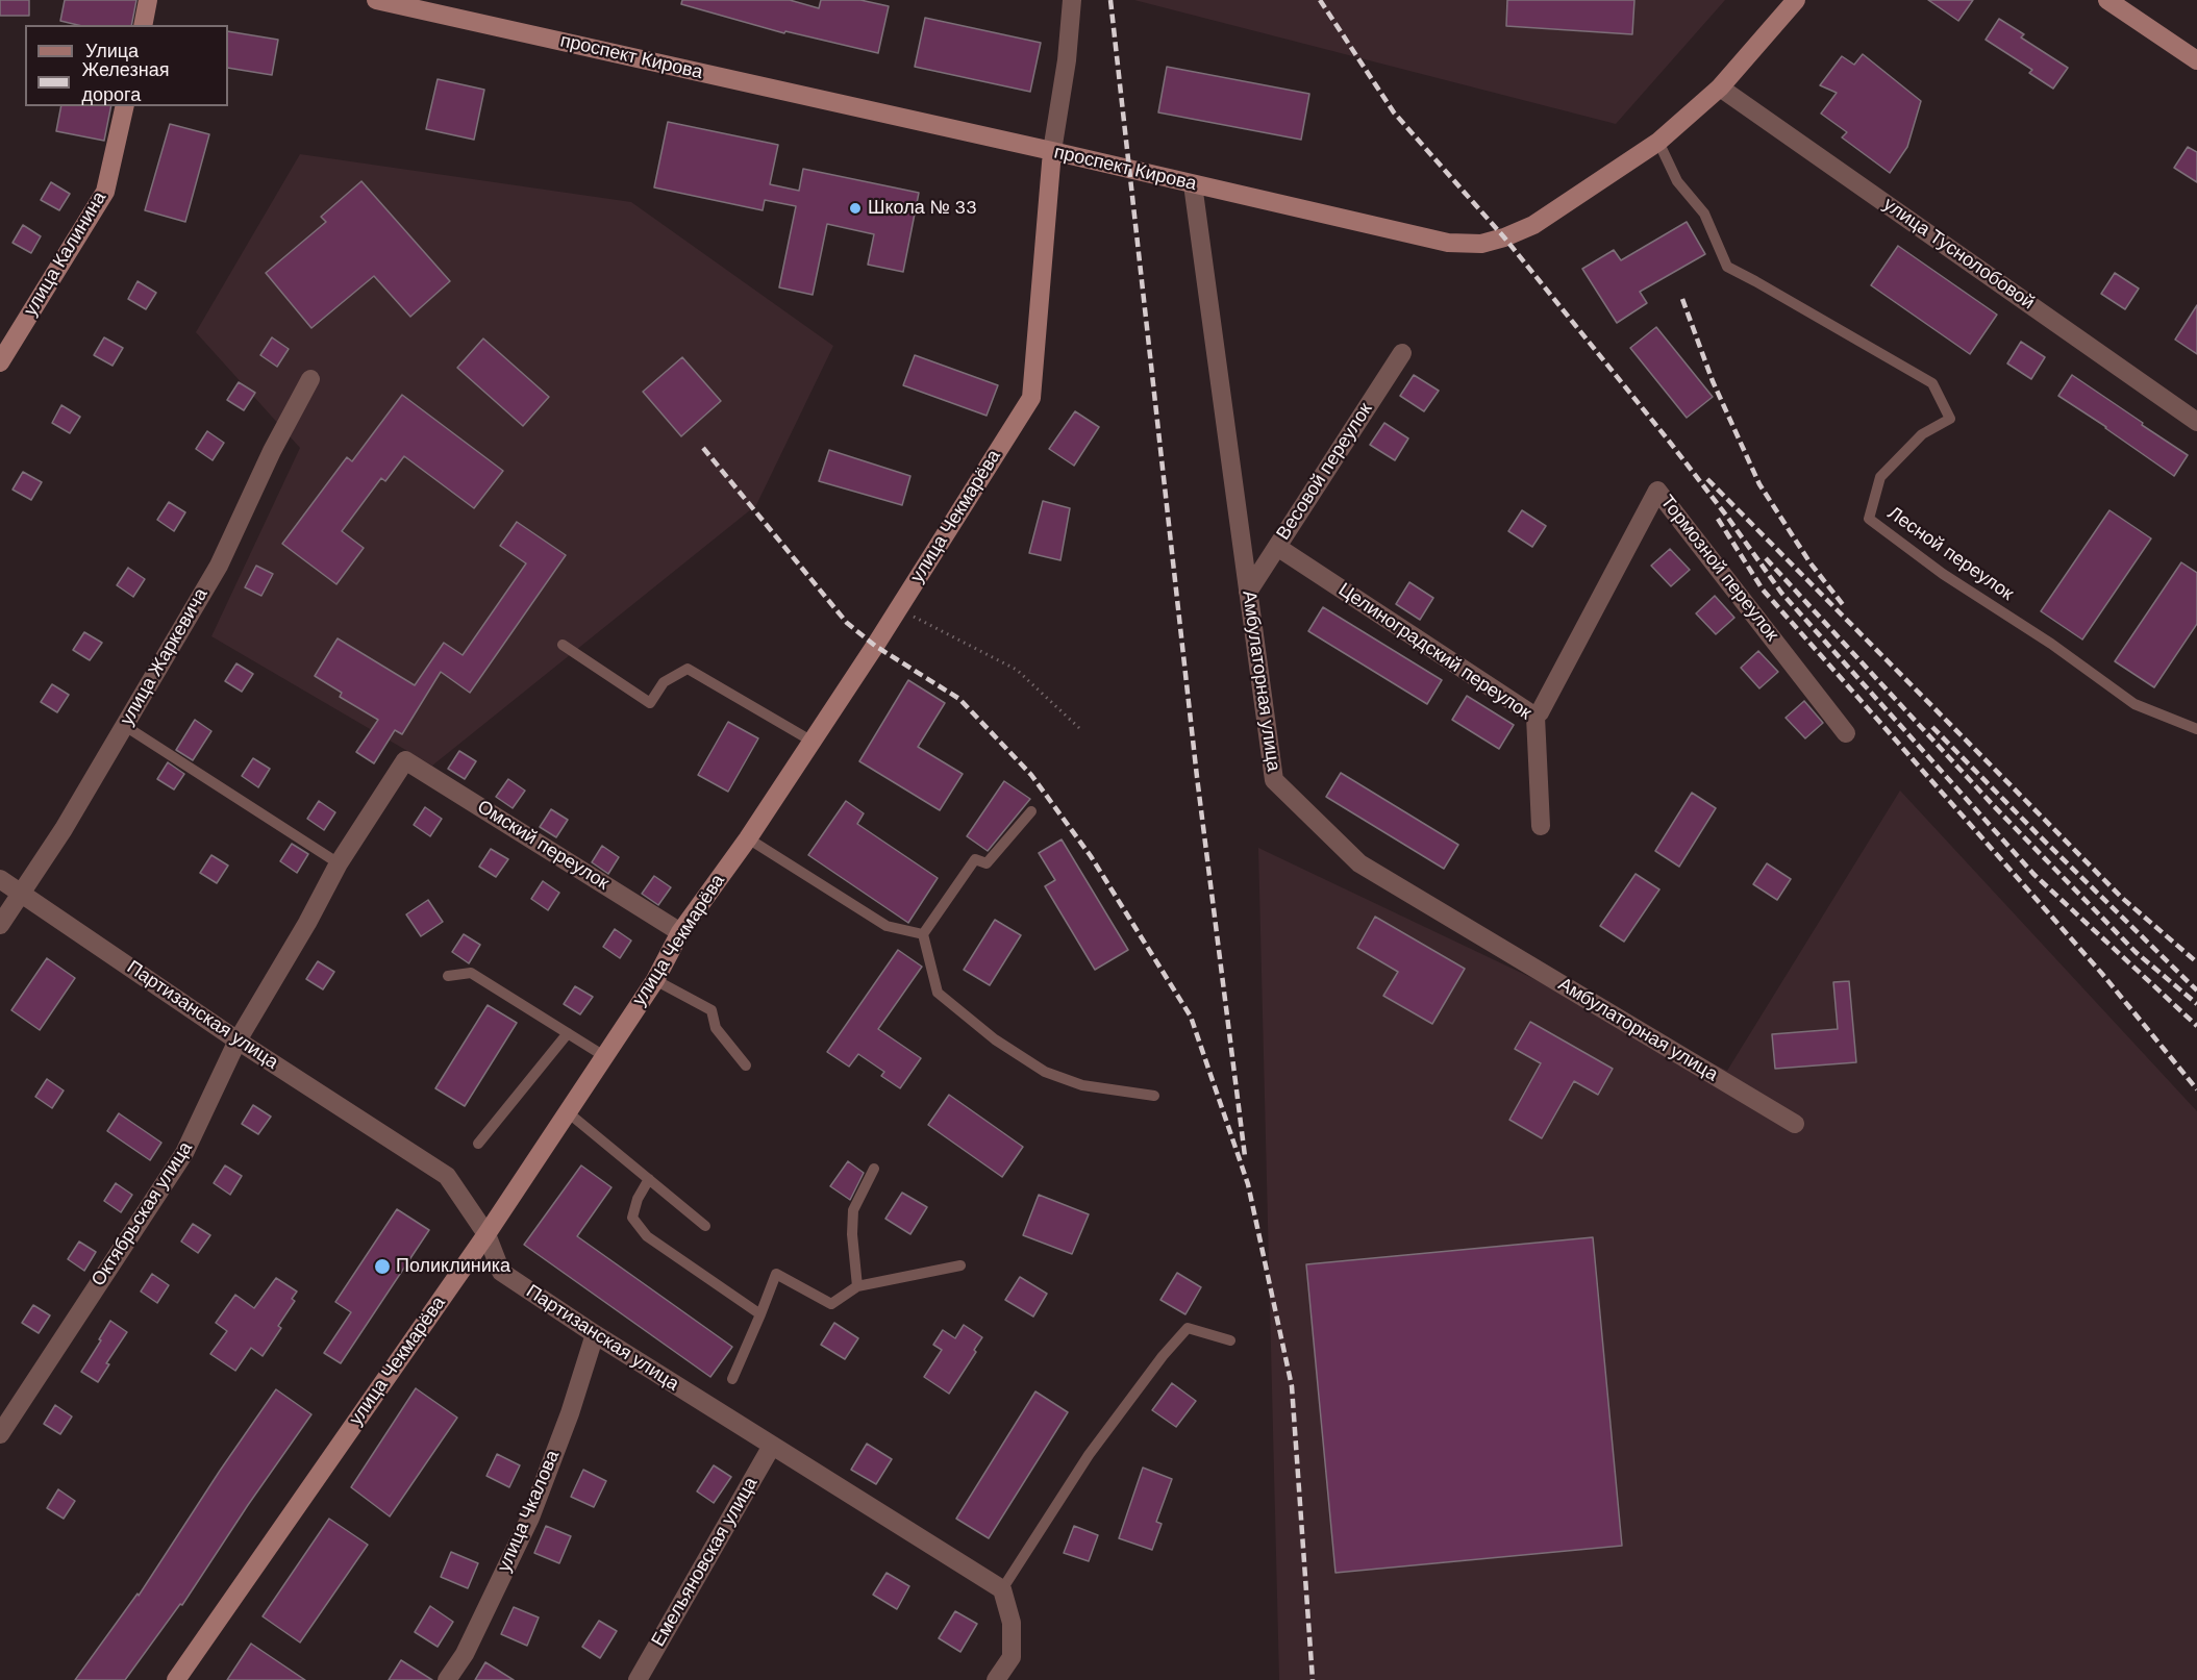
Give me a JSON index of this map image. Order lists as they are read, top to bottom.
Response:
{
  "streets": {
    "street": [
      "проспект Кирова",
      "улица Калинина",
      "улица Туснолобовой",
      "Весовой переулок",
      "улица Чекмарёва",
      "Тормозной переулок",
      "Целиноградский переулок",
      "улица Жаркевича",
      "Амбулаторная улица",
      "Омский переулок",
      "Партизанская улица",
      "Октябрьская улица",
      "улица Чкалова",
      "Емельяновская улица"
    ],
    "lane": ["Лесной переулок"]
  },
  "crossings": [
    ["проспект Кирова", "улица Туснолобовой"],
    ["проспект Кирова", "улица Чекмарёва"],
    ["проспект Кирова", "Лесной переулок"],
    ["проспект Кирова", "Амбулаторная улица"],
    ["Весовой переулок", "Целиноградский переулок"],
    ["Весовой переулок", "Амбулаторная улица"],
    ["улица Чекмарёва", "Омский переулок"],
    ["улица Чекмарёва", "Партизанская улица"],
    ["Тормозной переулок", "Целиноградский переулок"],
    ["улица Жаркевича", "Партизанская улица"],
    ["Омский переулок", "Октябрьская улица"],
    ["Партизанская улица", "Октябрьская улица"],
    ["Партизанская улица", "улица Чкалова"],
    ["Партизанская улица", "Емельяновская улица"]
  ],
  "places": ["Школа № 33", "Поликлиника"],
  "legend": ["Улица", "Железная дорога"]
}
